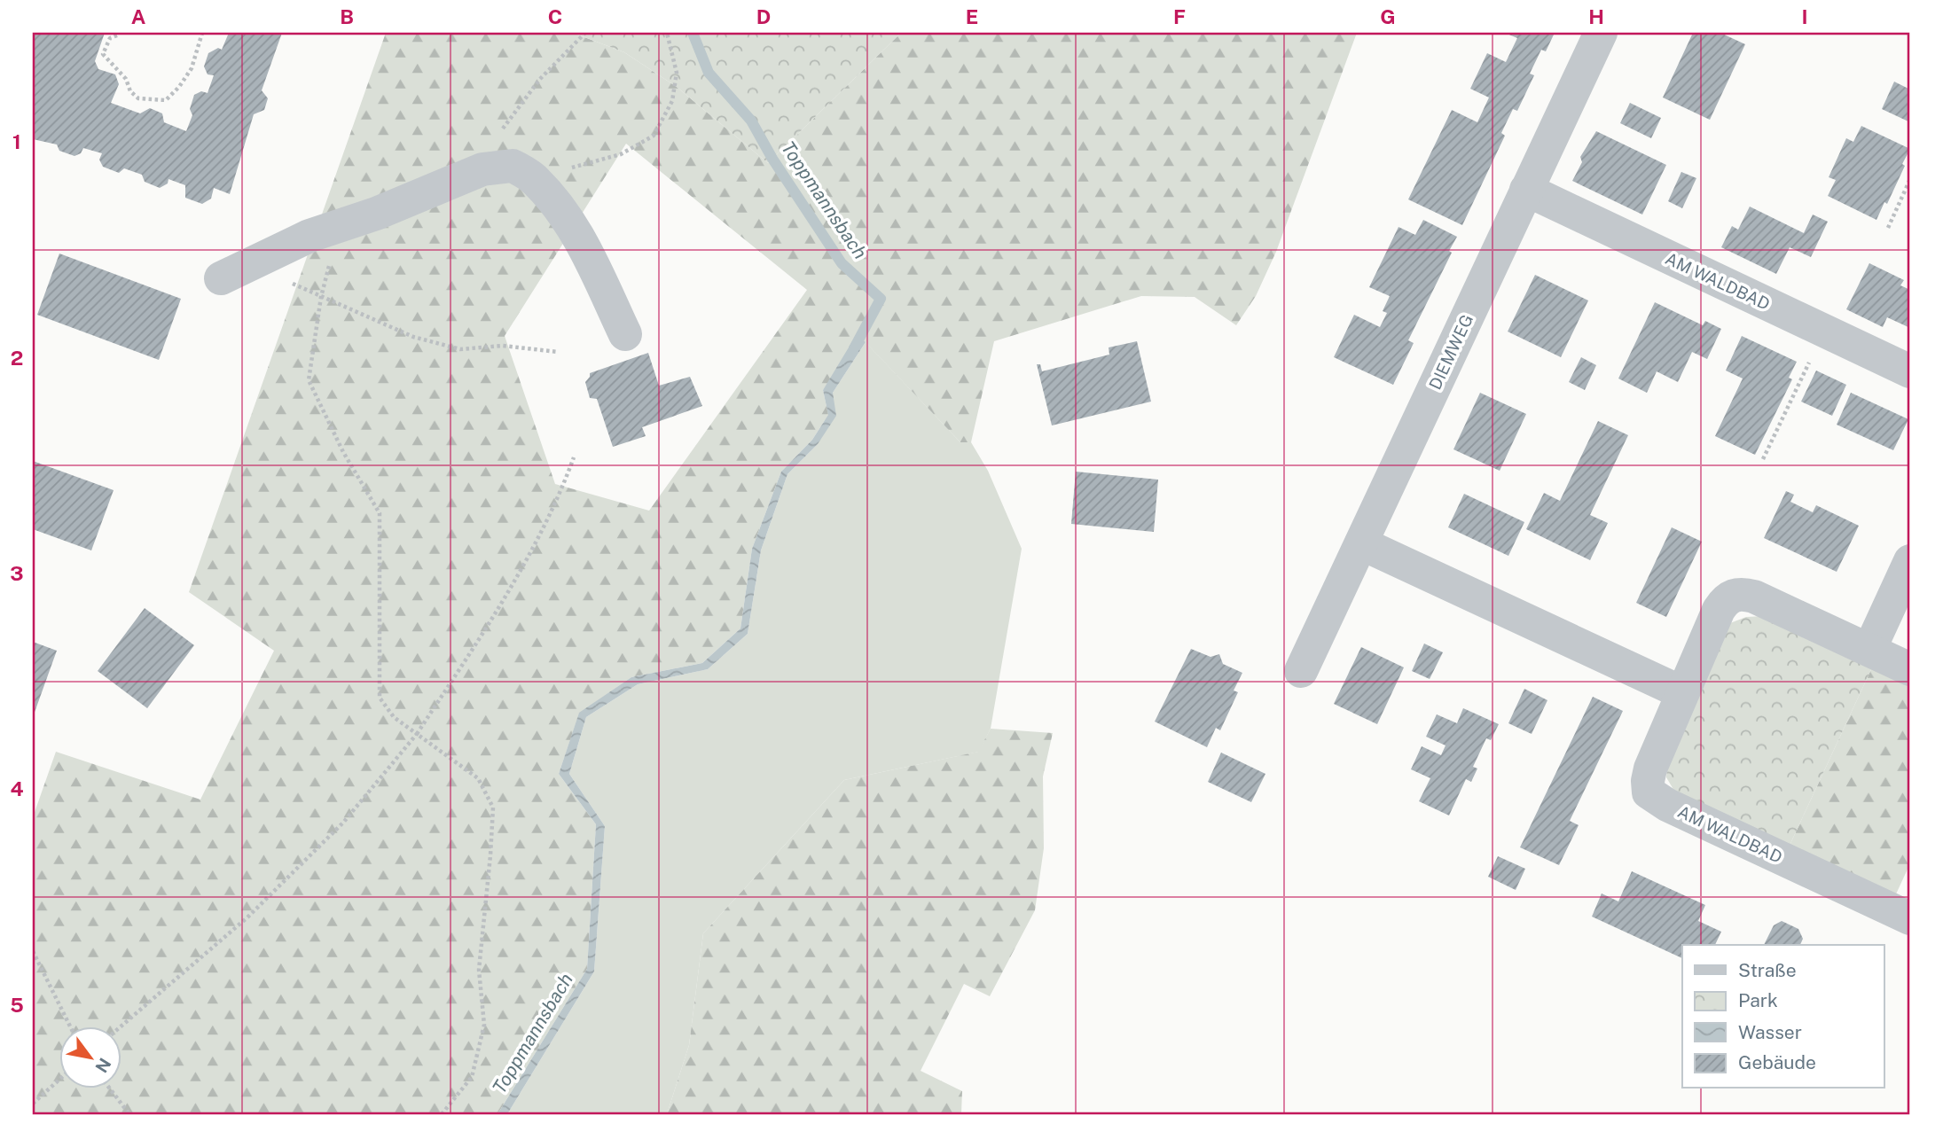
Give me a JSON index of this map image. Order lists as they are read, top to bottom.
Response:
{
  "streets": {
    "street": ["AM WALDBAD", "DIEMWEG"]
  },
  "crossings": [
    ["AM WALDBAD", "DIEMWEG"]
  ],
  "water": ["Toppmannsbach"],
  "legend": [
    "Straße",
    "Park",
    "Wasser",
    "Gebäude"
  ],
  "north": "bottom right",
  "grid": {
    "columns": [
      "A",
      "B",
      "C",
      "D",
      "E",
      "F",
      "G",
      "H",
      "I"
    ],
    "rows": [
      "1",
      "2",
      "3",
      "4",
      "5"
    ]
  }
}
